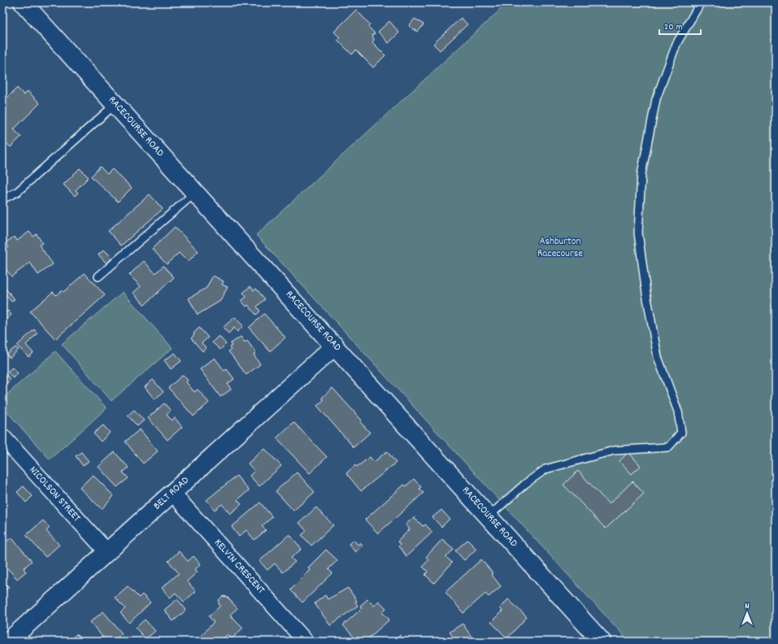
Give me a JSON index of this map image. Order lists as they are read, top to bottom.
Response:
{
  "streets": {
    "street": [
      "RACECOURSE ROAD",
      "BELT ROAD",
      "NICOLSON STREET",
      "KELVIN CRESCENT"
    ]
  },
  "crossings": [
    ["RACECOURSE ROAD", "BELT ROAD"],
    ["BELT ROAD", "NICOLSON STREET"],
    ["BELT ROAD", "KELVIN CRESCENT"]
  ],
  "parks": ["Ashburton Racecourse"],
  "scale_bar": "20 m",
  "north": "top"
}
